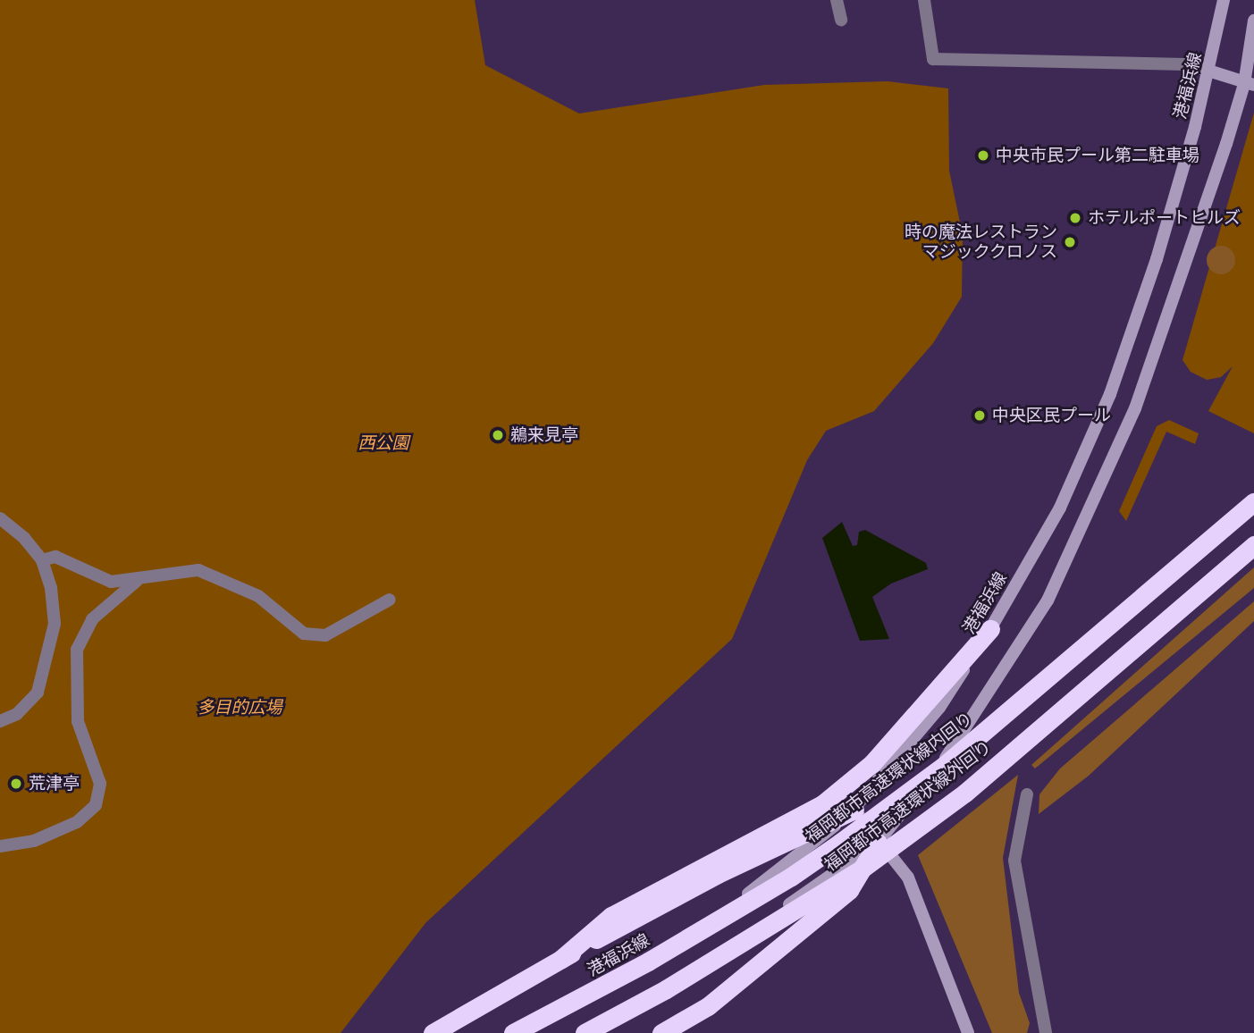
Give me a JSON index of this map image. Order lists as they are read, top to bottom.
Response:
{
  "streets": {
    "highway": ["福岡都市高速環状線内回り", "福岡都市高速環状線外回り"],
    "street": ["港福浜線"]
  },
  "crossings": [
    ["港福浜線", "福岡都市高速環状線内回り"]
  ],
  "parks": ["西公園", "多目的広場"],
  "places": [
    "中央市民プール第二駐車場",
    "ホテルポートヒルズ",
    "時の魔法レストラン マジッククロノス",
    "中央区民プール",
    "鵜来見亭",
    "荒津亭"
  ]
}
